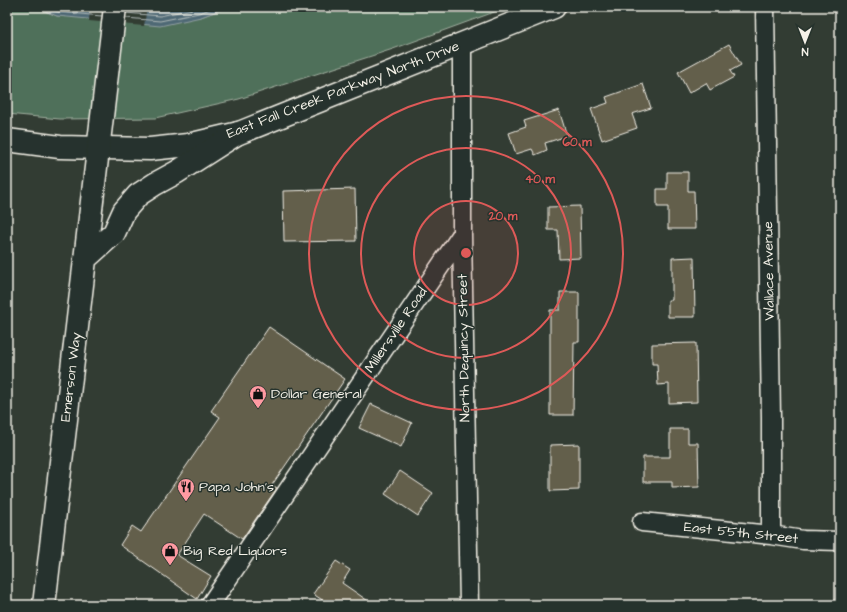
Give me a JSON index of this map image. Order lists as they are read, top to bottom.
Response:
{
  "streets": {
    "main road": ["East Fall Creek Parkway North Drive", "Emerson Way"],
    "street": [
      "Wallace Avenue",
      "Millersville Road",
      "North Dequincy Street",
      "East 55th Street"
    ]
  },
  "crossings": [
    ["East Fall Creek Parkway North Drive", "North Dequincy Street"],
    ["East Fall Creek Parkway North Drive", "Emerson Way"],
    ["Wallace Avenue", "East 55th Street"],
    ["Millersville Road", "North Dequincy Street"]
  ],
  "places": {
    "shop": ["Dollar General", "Big Red Liquors"],
    "restaurant": ["Papa John's"]
  },
  "north": "bottom",
  "rings": ["60 m", "40 m", "20 m"]
}
